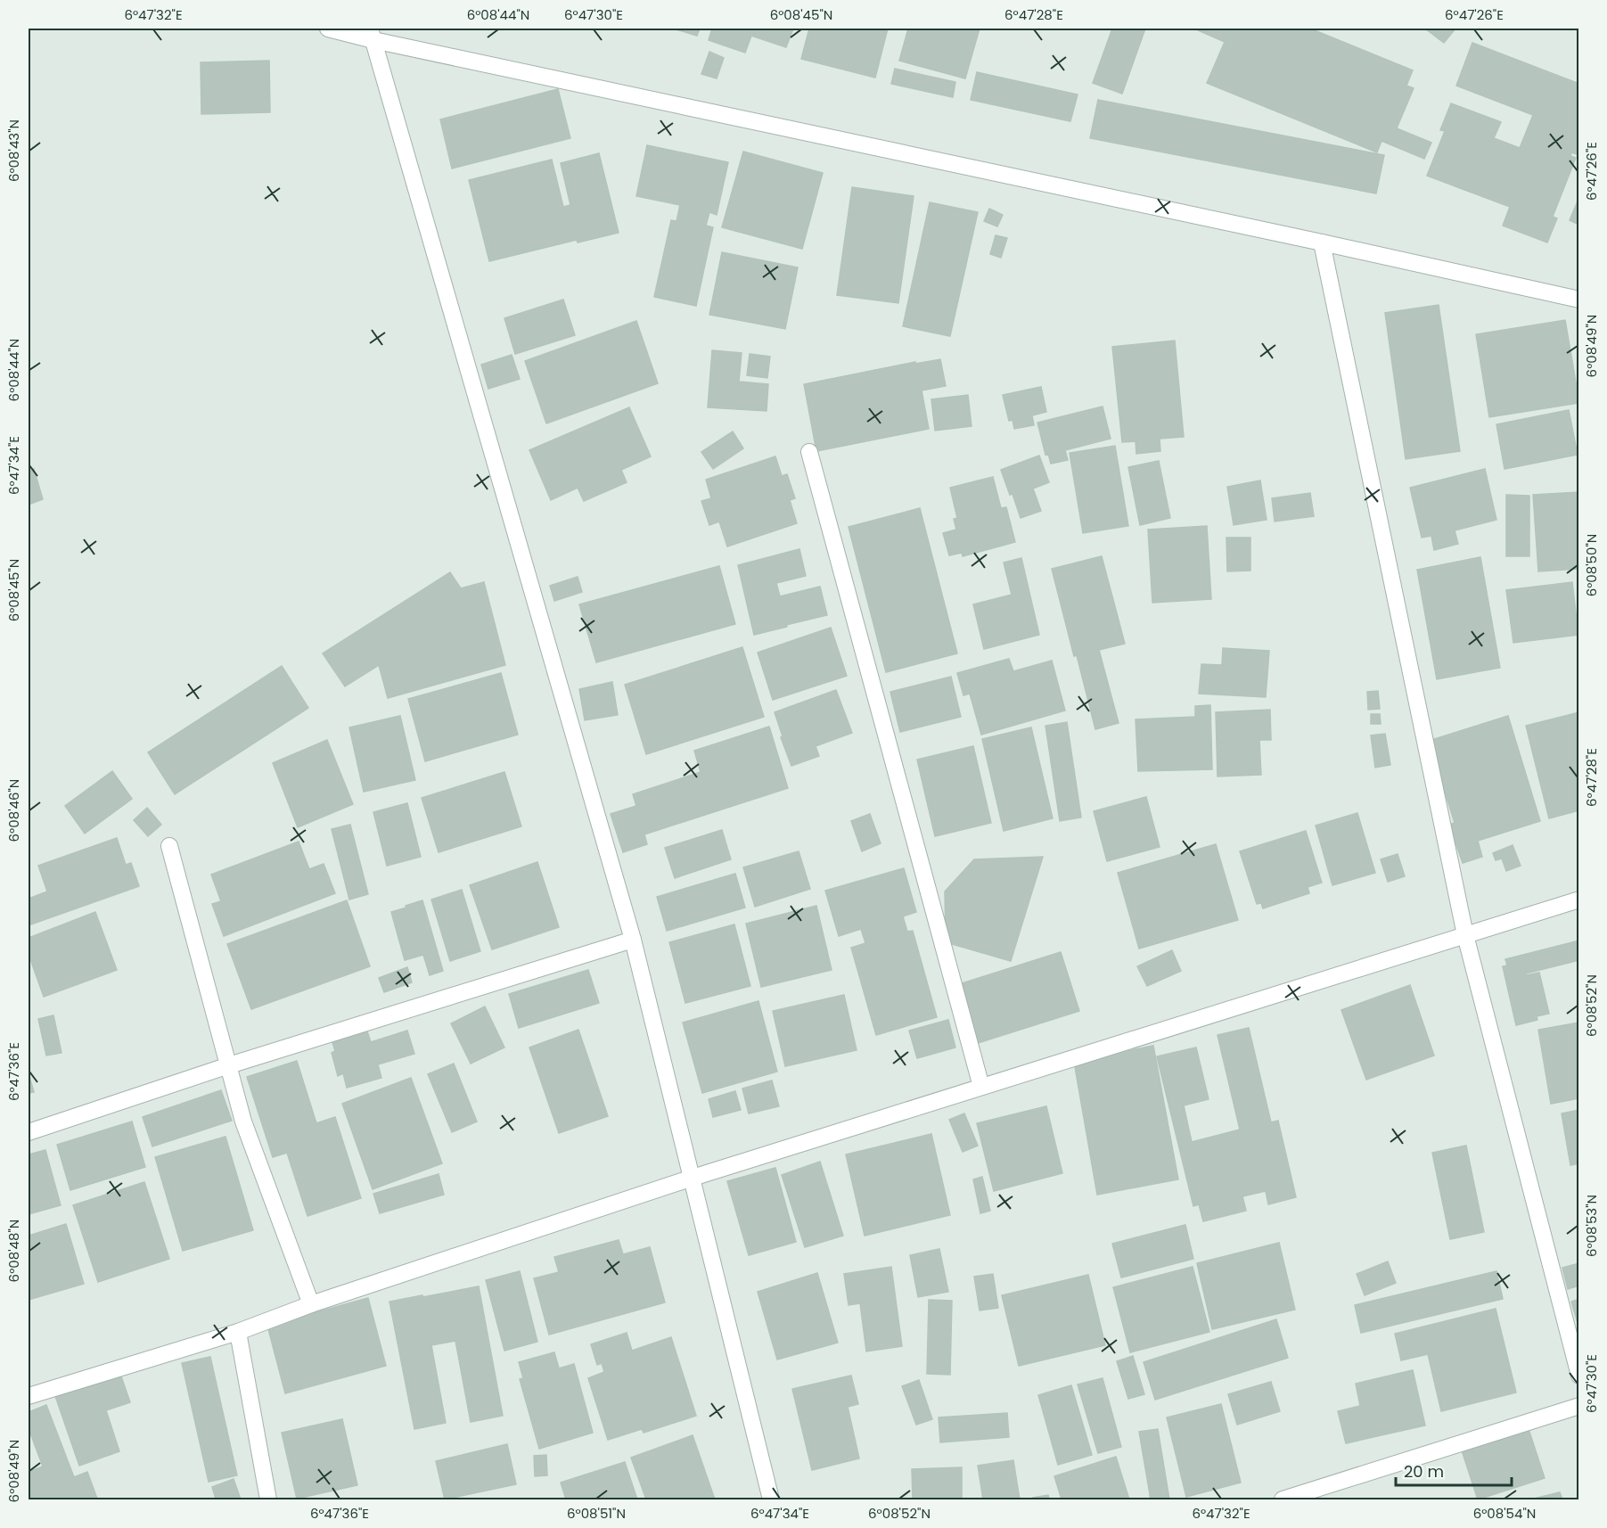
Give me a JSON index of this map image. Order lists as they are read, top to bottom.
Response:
{
  "scale_bar": "20 m",
  "coordinates": [
    "6°47'32\"E",
    "6°08'44\"N",
    "6°47'30\"E",
    "6°08'45\"N",
    "6°47'28\"E",
    "6°47'26\"E",
    "6°08'43\"N",
    "6°08'49\"N",
    "6°47'34\"E",
    "6°08'50\"N",
    "6°08'46\"N",
    "6°08'52\"N",
    "6°47'36\"E",
    "6°08'53\"N",
    "6°08'48\"N",
    "6°08'51\"N",
    "6°08'54\"N"
  ]
}
